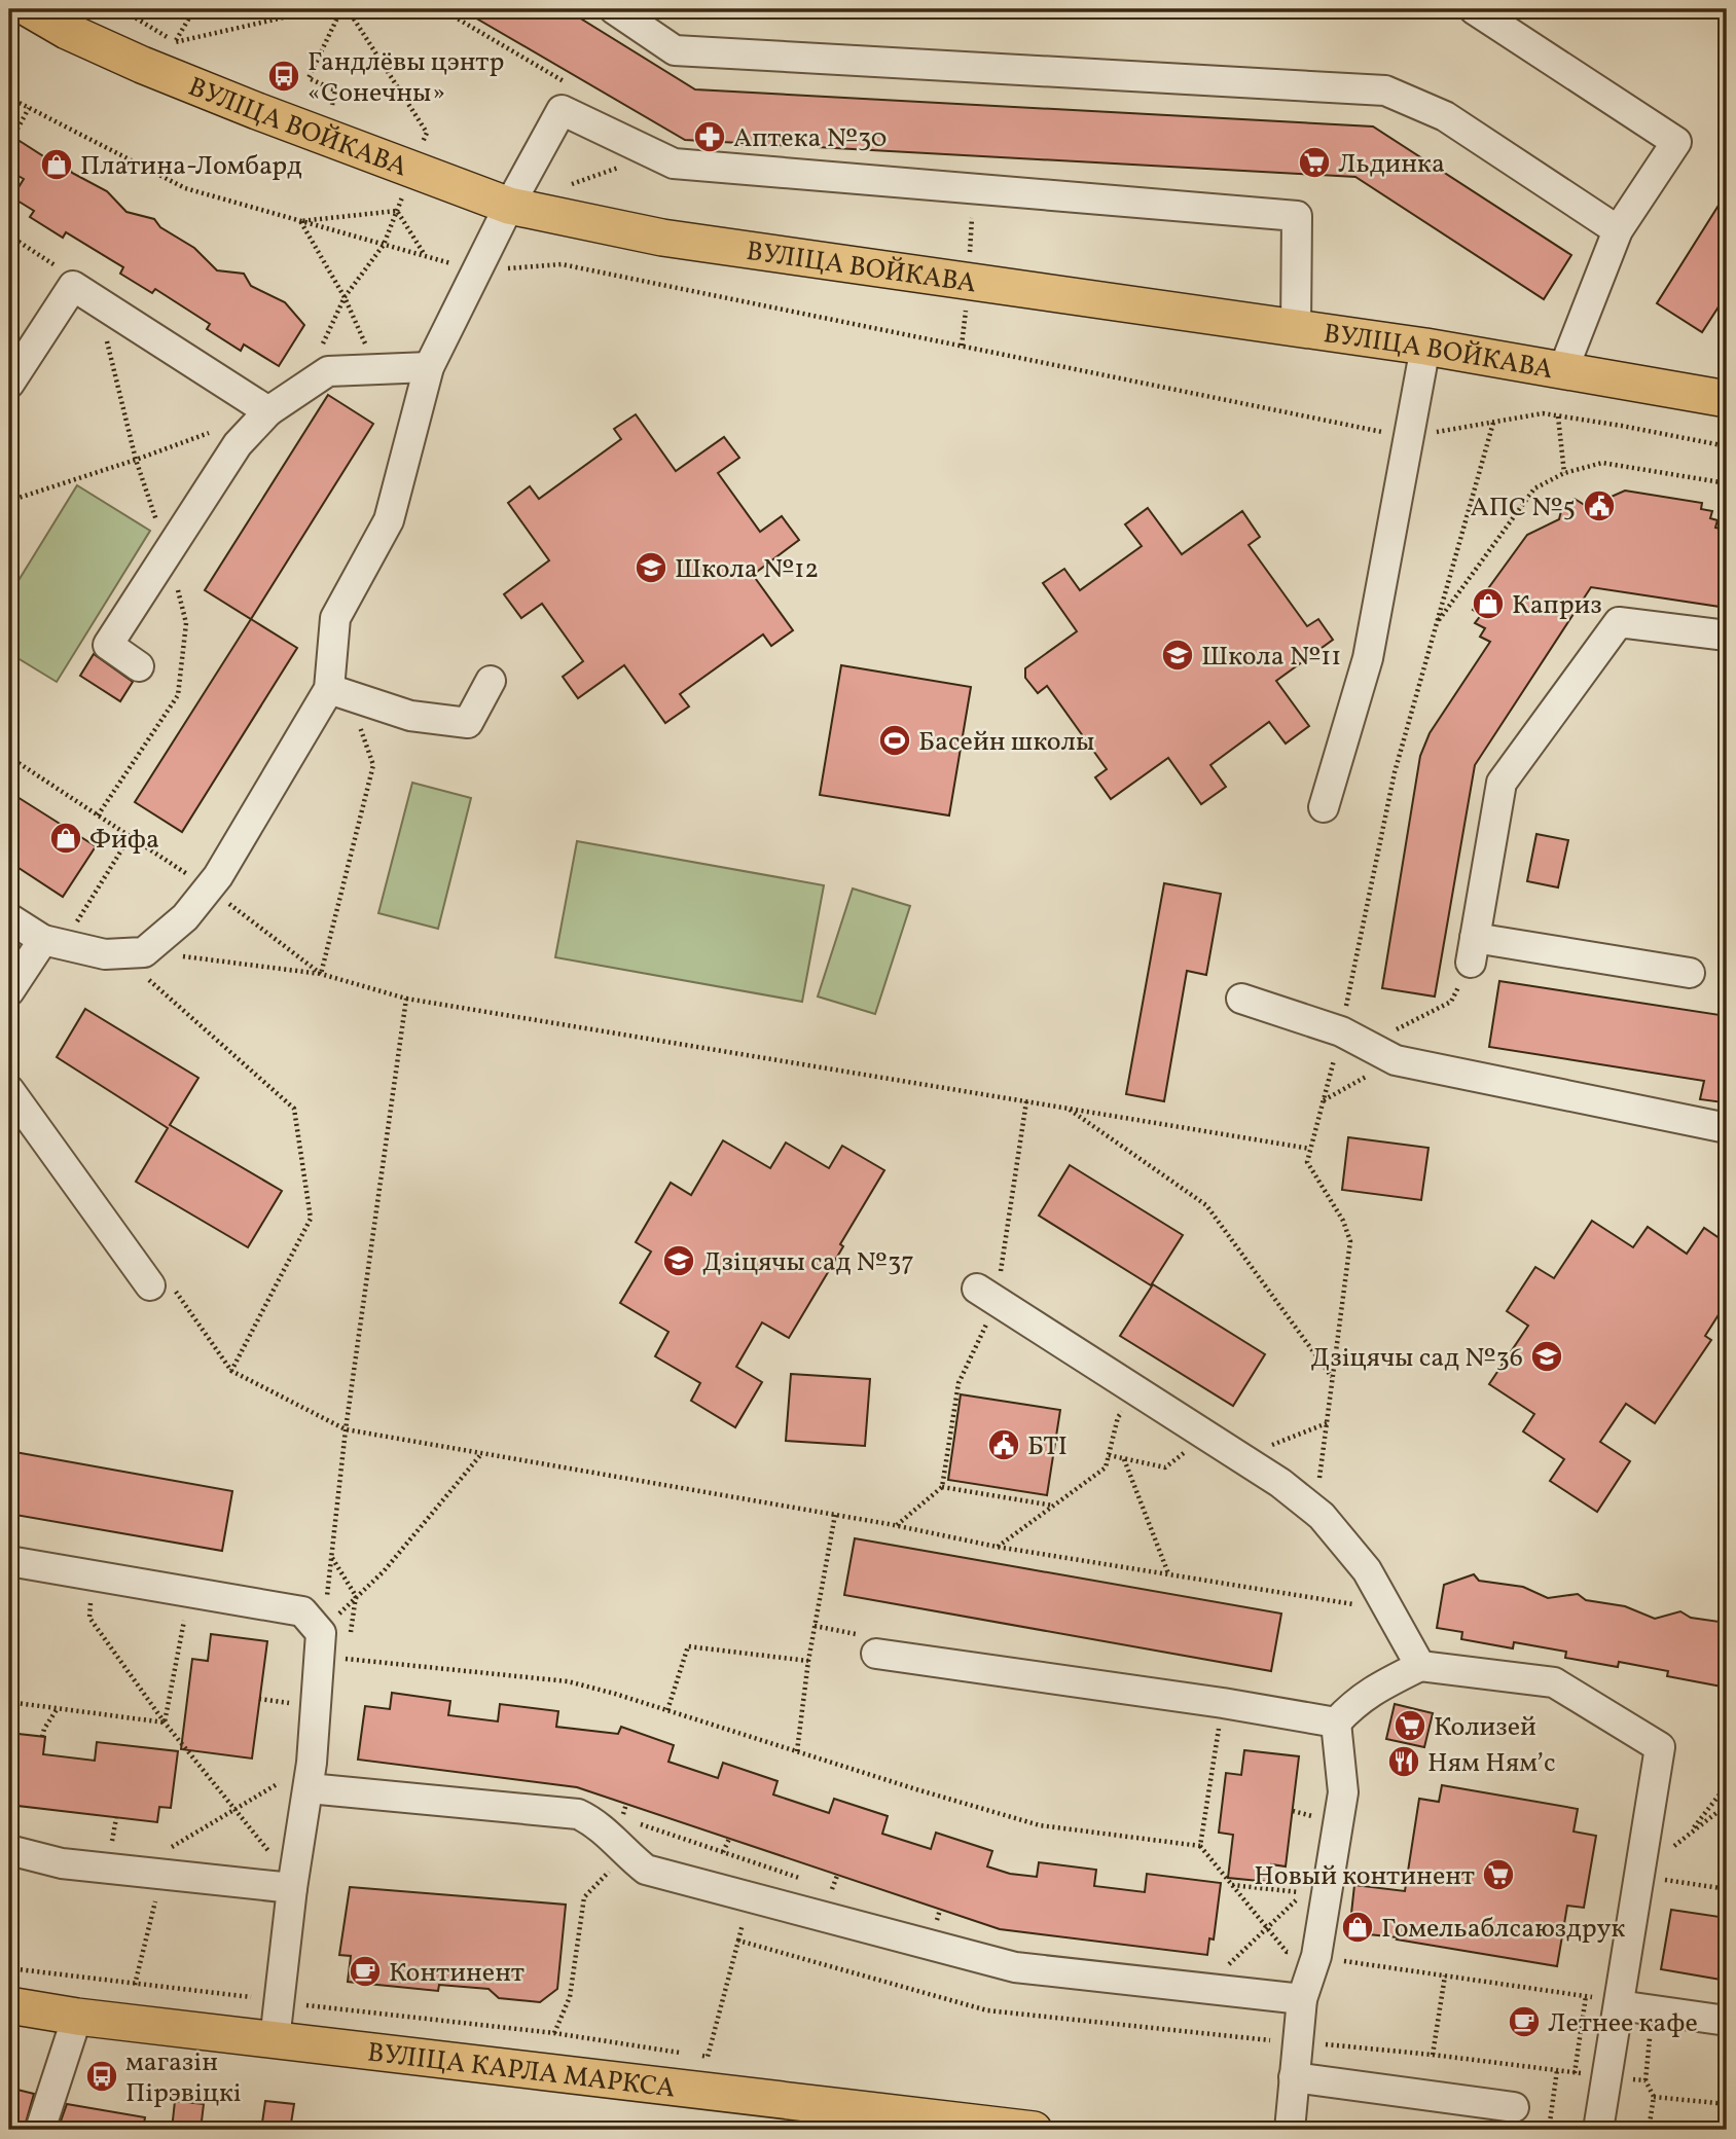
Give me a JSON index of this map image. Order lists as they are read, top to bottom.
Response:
{
  "streets": {
    "main road": ["ВУЛІЦА ВОЙКАВА", "ВУЛІЦА КАРЛА МАРКСА"]
  },
  "places": {
    "bus stop": ["Гандлёвы цэнтр «Сонечны»", "магазін Пірэвіцкі"],
    "pharmacy": ["Аптека №30"],
    "supermarket": ["Льдинка", "Колизей", "Новый континент"],
    "shop": [
      "Платина-Ломбард",
      "Каприз",
      "Фифа",
      "Гомельаблсаюздрук"
    ],
    "public building": ["АПС №5", "БТІ"],
    "school or university": [
      "Школа №12",
      "Школа №11",
      "Дзіцячы сад №37",
      "Дзіцячы сад №36"
    ],
    "sports": ["Басейн школы"],
    "restaurant": ["Ням Нямʼс"],
    "cafe": ["Континент", "Летнее кафе"]
  }
}
